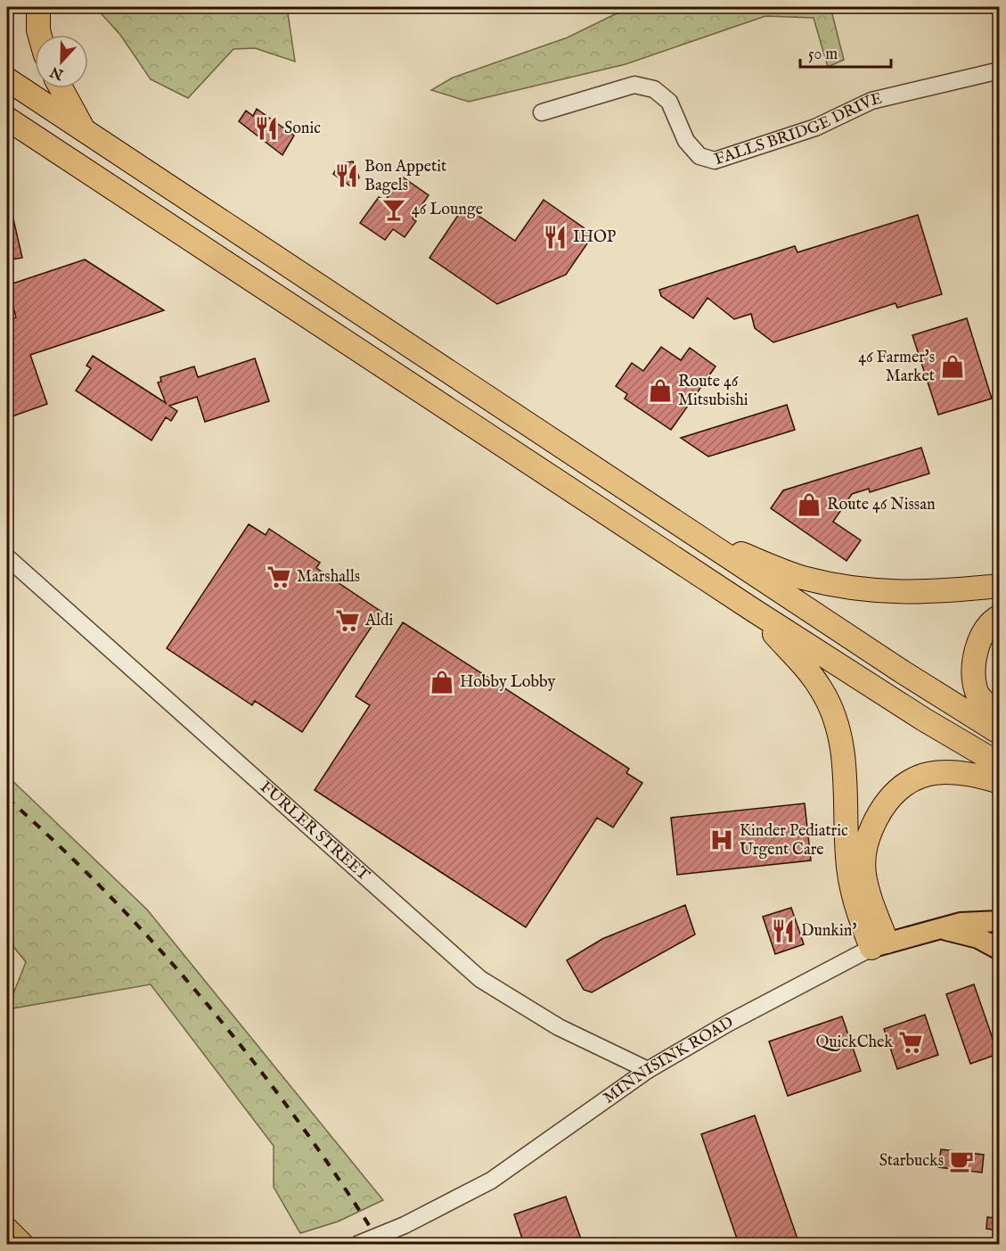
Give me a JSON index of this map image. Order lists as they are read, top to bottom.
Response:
{
  "streets": {
    "main road": ["MINNISINK ROAD"],
    "street": ["FALLS BRIDGE DRIVE", "FURLER STREET"]
  },
  "crossings": [
    ["FURLER STREET", "MINNISINK ROAD"]
  ],
  "places": {
    "restaurant": [
      "Sonic",
      "Bon Appetit Bagels",
      "IHOP",
      "Dunkin'"
    ],
    "bar": ["46 Lounge"],
    "shop": [
      "46 Farmer's Market",
      "Route 46 Mitsubishi",
      "Route 46 Nissan",
      "Hobby Lobby"
    ],
    "supermarket": ["Marshalls", "Aldi", "QuickChek"],
    "hospital": ["Kinder Pediatric Urgent Care"],
    "cafe": ["Starbucks"]
  },
  "scale_bar": "50 m",
  "north": "bottom"
}
